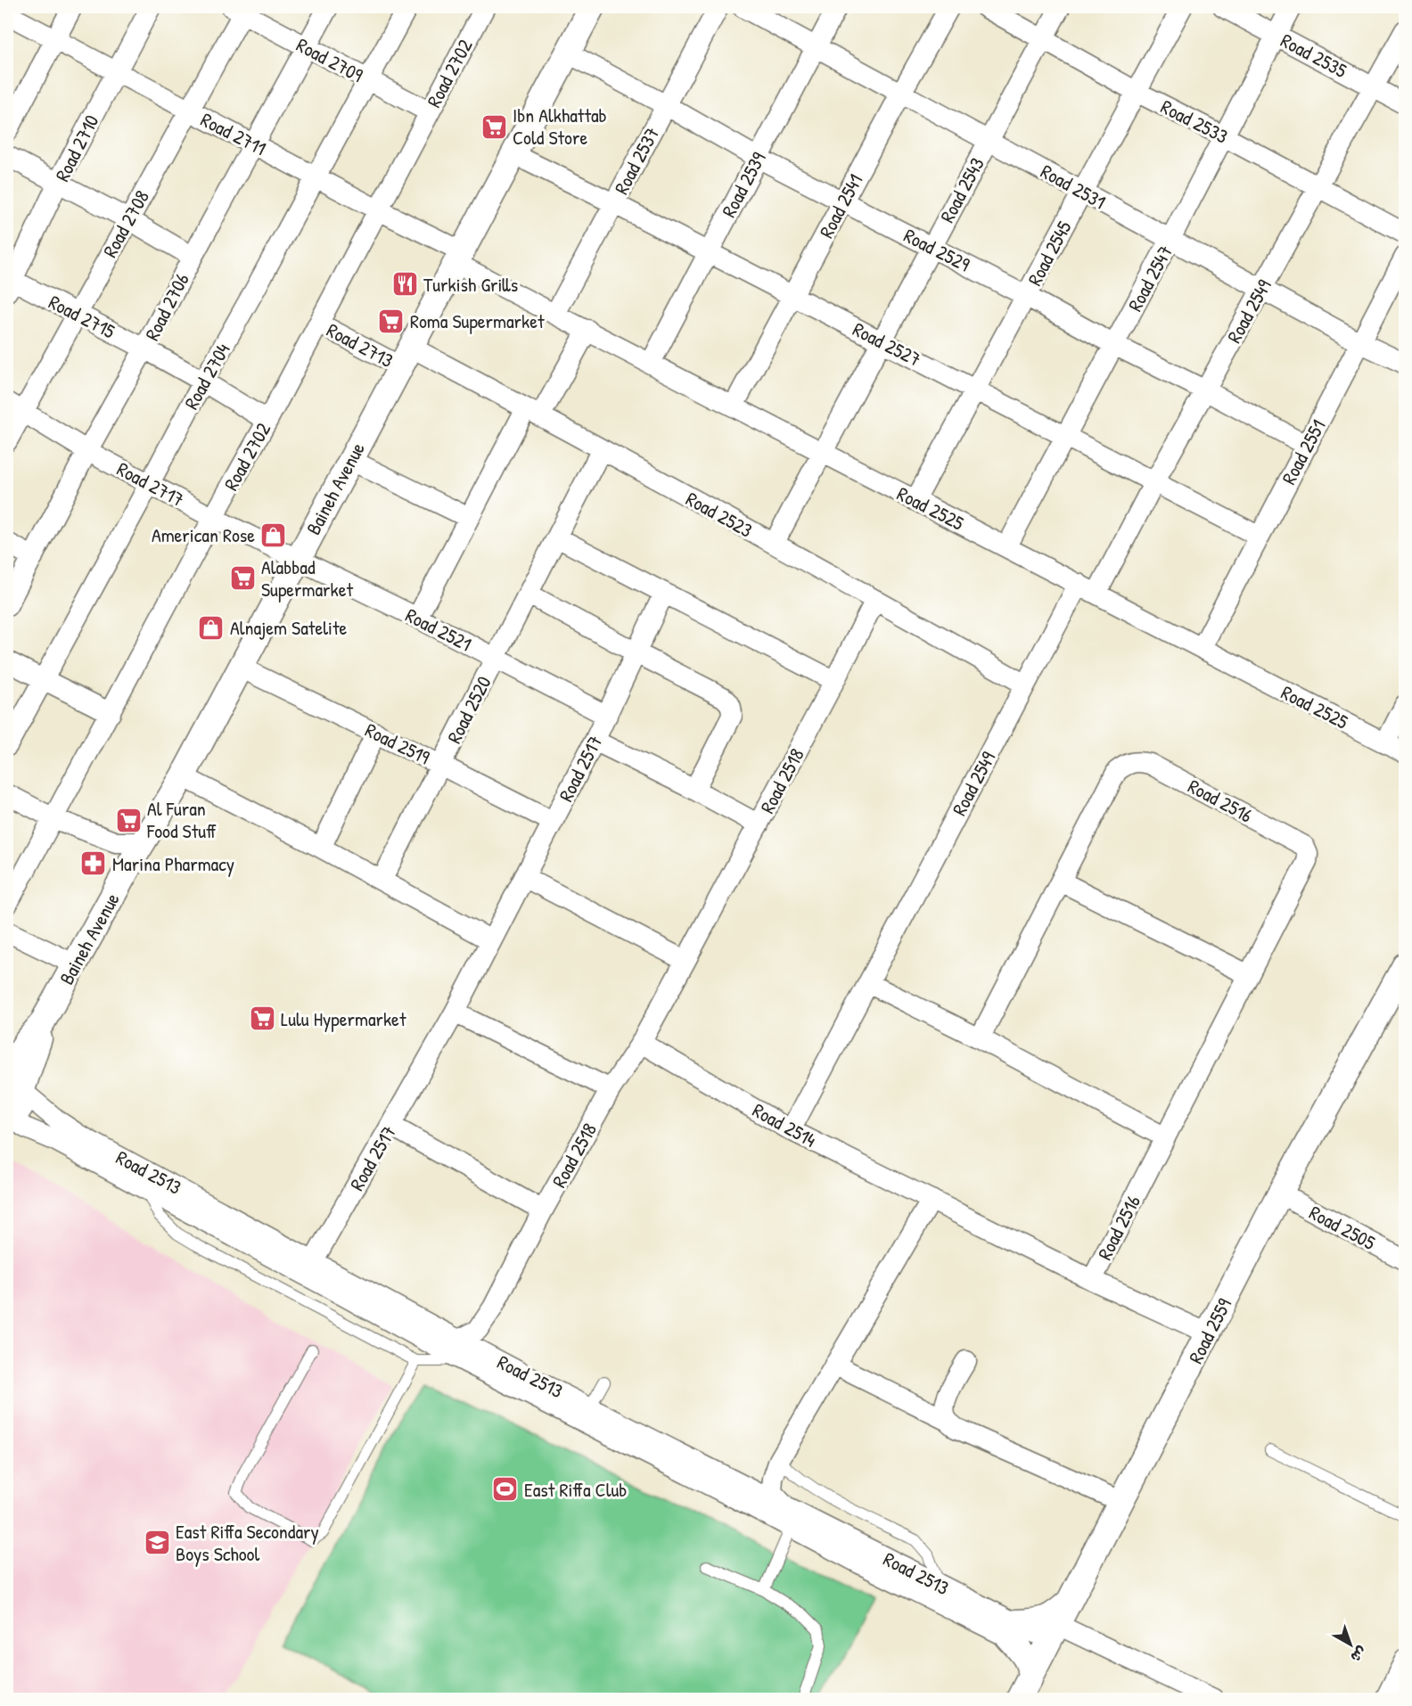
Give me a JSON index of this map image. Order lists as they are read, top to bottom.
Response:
{
  "streets": {
    "street": [
      "Road 2535",
      "Road 2709",
      "Road 2702",
      "Road 2533",
      "Road 2711",
      "Road 2710",
      "Road 2537",
      "Road 2539",
      "Road 2531",
      "Road 2543",
      "Road 2541",
      "Road 2708",
      "Road 2529",
      "Road 2545",
      "Road 2547",
      "Road 2706",
      "Road 2549",
      "Road 2715",
      "Road 2527",
      "Road 2713",
      "Road 2704",
      "Road 2551",
      "Road 2717",
      "Baineh Avenue",
      "Road 2525",
      "Road 2523",
      "Road 2521",
      "Road 2520",
      "Road 2519",
      "Road 2517",
      "Road 2518",
      "Road 2516",
      "Road 2514",
      "Road 2513",
      "Road 2505",
      "Road 2559"
    ]
  },
  "crossings": [
    ["Road 2535", "Road 2547"],
    ["Road 2535", "Road 2549"],
    ["Road 2709", "Road 2702"],
    ["Road 2709", "Road 2708"],
    ["Road 2709", "Road 2706"],
    ["Road 2709", "Road 2704"],
    ["Road 2702", "Road 2711"],
    ["Road 2702", "Road 2715"],
    ["Road 2702", "Road 2713"],
    ["Road 2702", "Road 2717"],
    ["Road 2533", "Road 2543"],
    ["Road 2533", "Road 2545"],
    ["Road 2533", "Road 2547"],
    ["Road 2533", "Road 2549"],
    ["Road 2711", "Road 2710"],
    ["Road 2711", "Road 2708"],
    ["Road 2711", "Road 2706"],
    ["Road 2711", "Road 2704"],
    ["Road 2711", "Baineh Avenue"],
    ["Road 2711", "Road 2525"],
    ["Road 2710", "Road 2715"],
    ["Road 2537", "Road 2529"],
    ["Road 2537", "Road 2527"],
    ["Road 2537", "Road 2525"],
    ["Road 2539", "Road 2531"],
    ["Road 2539", "Road 2529"],
    ["Road 2539", "Road 2527"],
    ["Road 2539", "Road 2525"],
    ["Road 2531", "Road 2543"],
    ["Road 2531", "Road 2541"],
    ["Road 2531", "Road 2545"],
    ["Road 2531", "Road 2547"],
    ["Road 2531", "Road 2549"],
    ["Road 2531", "Road 2551"],
    ["Road 2543", "Road 2529"],
    ["Road 2543", "Road 2527"],
    ["Road 2543", "Road 2525"],
    ["Road 2543", "Road 2523"],
    ["Road 2541", "Road 2529"],
    ["Road 2541", "Road 2527"],
    ["Road 2541", "Road 2525"],
    ["Road 2708", "Road 2715"],
    ["Road 2708", "Road 2717"],
    ["Road 2529", "Road 2545"],
    ["Road 2529", "Road 2547"],
    ["Road 2529", "Road 2549"],
    ["Road 2529", "Road 2551"],
    ["Road 2529", "Baineh Avenue"],
    ["Road 2545", "Road 2527"],
    ["Road 2545", "Road 2525"],
    ["Road 2547", "Road 2527"],
    ["Road 2547", "Road 2525"],
    ["Road 2706", "Road 2715"],
    ["Road 2706", "Road 2717"],
    ["Road 2549", "Road 2527"],
    ["Road 2549", "Road 2525"],
    ["Road 2549", "Road 2523"],
    ["Road 2549", "Road 2514"],
    ["Road 2715", "Road 2704"],
    ["Road 2527", "Road 2551"],
    ["Road 2527", "Baineh Avenue"],
    ["Road 2713", "Baineh Avenue"],
    ["Road 2713", "Road 2523"],
    ["Road 2704", "Road 2717"],
    ["Road 2551", "Road 2525"],
    ["Road 2717", "Baineh Avenue"],
    ["Road 2717", "Road 2521"],
    ["Baineh Avenue", "Road 2525"],
    ["Baineh Avenue", "Road 2523"],
    ["Baineh Avenue", "Road 2521"],
    ["Baineh Avenue", "Road 2519"],
    ["Baineh Avenue", "Road 2513"],
    ["Road 2523", "Road 2520"],
    ["Road 2523", "Road 2518"],
    ["Road 2521", "Road 2520"],
    ["Road 2521", "Road 2517"],
    ["Road 2520", "Road 2519"],
    ["Road 2519", "Road 2517"],
    ["Road 2517", "Road 2518"],
    ["Road 2517", "Road 2513"],
    ["Road 2518", "Road 2514"],
    ["Road 2518", "Road 2513"],
    ["Road 2516", "Road 2514"],
    ["Road 2514", "Road 2559"],
    ["Road 2513", "Road 2559"],
    ["Road 2505", "Road 2559"]
  ],
  "places": {
    "supermarket": [
      "Ibn Alkhattab Cold Store",
      "Roma Supermarket",
      "Alabbad Supermarket",
      "Al Furan Food Stuff",
      "Lulu Hypermarket"
    ],
    "restaurant": ["Turkish Grills"],
    "shop": ["American Rose", "Alnajem Satelite"],
    "pharmacy": ["Marina Pharmacy"],
    "sports": ["East Riffa Club"],
    "school or university": ["East Riffa Secondary Boys School"]
  },
  "north": "bottom right"
}
